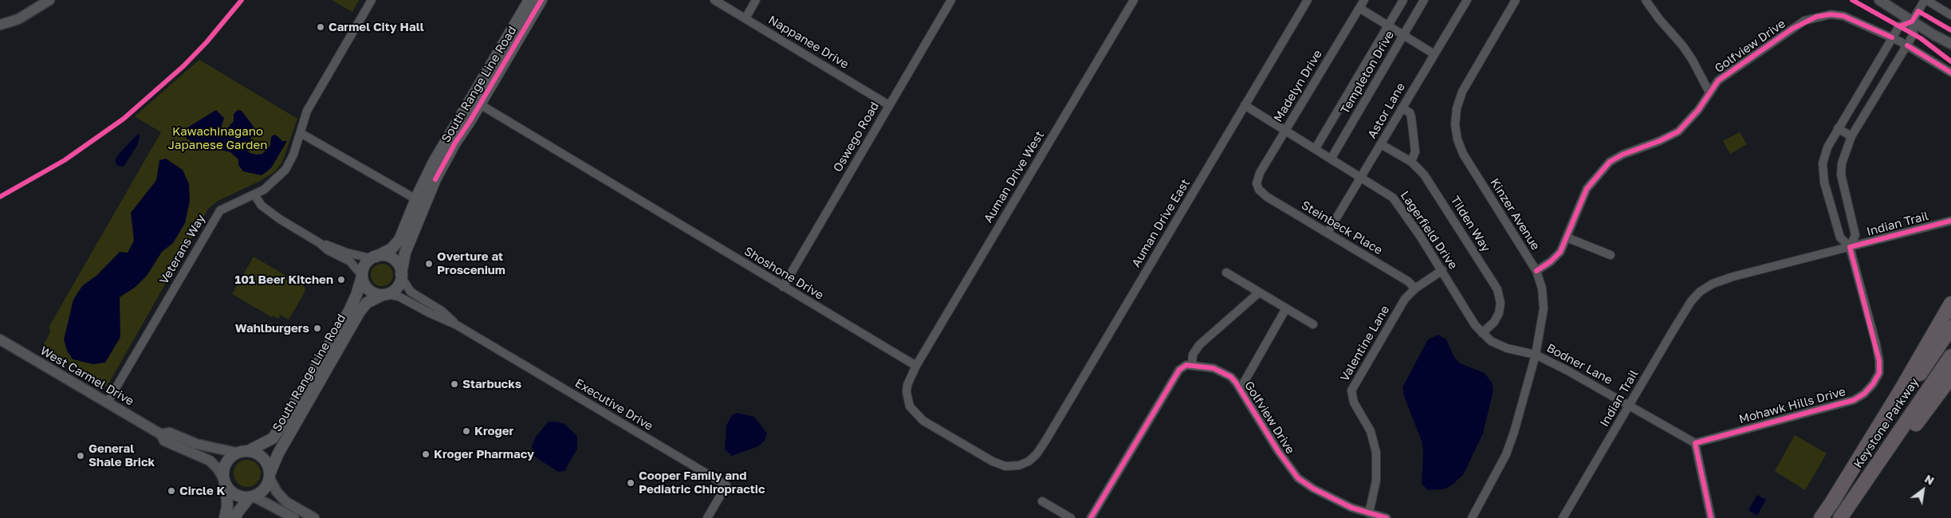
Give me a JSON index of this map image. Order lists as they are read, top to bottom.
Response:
{
  "streets": {
    "highway": ["Keystone Parkway"],
    "main road": ["South Range Line Road"],
    "street": [
      "Nappanee Drive",
      "Golfview Drive",
      "Templeton Drive",
      "Madelyn Drive",
      "Astor Lane",
      "Oswego Road",
      "Auman Drive West",
      "Kinzer Avenue",
      "Auman Drive East",
      "Tilden Way",
      "Indian Trail",
      "Steinbeck Place",
      "Lagerfield Drive",
      "Veterans Way",
      "Shoshone Drive",
      "Valentine Lane",
      "Bodner Lane",
      "West Carmel Drive",
      "Executive Drive",
      "Mohawk Hills Drive"
    ]
  },
  "crossings": [
    ["Nappanee Drive", "Oswego Road"],
    ["Golfview Drive", "Kinzer Avenue"],
    ["Golfview Drive", "Valentine Lane"],
    ["Golfview Drive", "Mohawk Hills Drive"],
    ["Templeton Drive", "Lagerfield Drive"],
    ["South Range Line Road", "Shoshone Drive"],
    ["South Range Line Road", "West Carmel Drive"],
    ["South Range Line Road", "Executive Drive"],
    ["Madelyn Drive", "Steinbeck Place"],
    ["Madelyn Drive", "Lagerfield Drive"],
    ["Astor Lane", "Tilden Way"],
    ["Astor Lane", "Steinbeck Place"],
    ["Astor Lane", "Lagerfield Drive"],
    ["Oswego Road", "Shoshone Drive"],
    ["Auman Drive West", "Auman Drive East"],
    ["Auman Drive West", "Shoshone Drive"],
    ["Kinzer Avenue", "Lagerfield Drive"],
    ["Kinzer Avenue", "Bodner Lane"],
    ["Auman Drive East", "Lagerfield Drive"],
    ["Auman Drive East", "Shoshone Drive"],
    ["Tilden Way", "Lagerfield Drive"],
    ["Indian Trail", "Bodner Lane"],
    ["Indian Trail", "Mohawk Hills Drive"],
    ["Steinbeck Place", "Valentine Lane"],
    ["Lagerfield Drive", "Valentine Lane"],
    ["Lagerfield Drive", "Bodner Lane"],
    ["Veterans Way", "West Carmel Drive"],
    ["Bodner Lane", "Mohawk Hills Drive"]
  ],
  "parks": ["Kawachinagano Japanese Garden"],
  "places": [
    "Carmel City Hall",
    "Overture at Proscenium",
    "101 Beer Kitchen",
    "Wahlburgers",
    "Starbucks",
    "Kroger",
    "Kroger Pharmacy",
    "General Shale Brick",
    "Cooper Family and Pediatric Chiropractic",
    "Circle K"
  ],
  "north": "top right"
}
